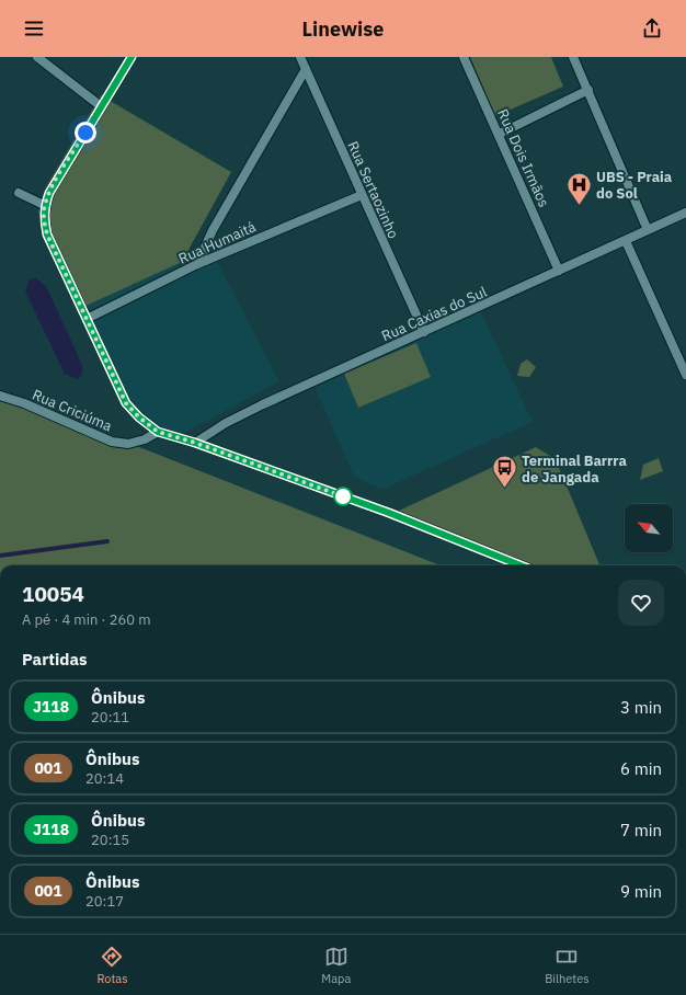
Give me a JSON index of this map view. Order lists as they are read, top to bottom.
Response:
{
  "streets": {
    "street": [
      "Rua Dois Irmãos",
      "Rua Sertaozinho",
      "Rua Humaitá",
      "Rua Caxias do Sul",
      "Rua Criciúma"
    ]
  },
  "crossings": [
    ["Rua Dois Irmãos", "Rua Caxias do Sul"],
    ["Rua Sertaozinho", "Rua Humaitá"],
    ["Rua Sertaozinho", "Rua Caxias do Sul"]
  ],
  "places": {
    "hospital": ["UBS - Praia do Sol"],
    "bus stop": ["Terminal Barrra de Jangada"]
  },
  "lines": ["bus line J118"],
  "north": "top left",
  "page": {
    "header": "Linewise",
    "heading": [
      ["10054", "A pé · 4 min · 260 m"],
      "Partidas"
    ],
    "list": [
      {
        "mark": "J118",
        "name": "Ônibus",
        "note": "20:11",
        "value": "3 min"
      },
      {
        "mark": "001",
        "name": "Ônibus",
        "note": "20:14",
        "value": "6 min"
      },
      {
        "mark": "J118",
        "name": "Ônibus",
        "note": "20:15",
        "value": "7 min"
      },
      {
        "mark": "001",
        "name": "Ônibus",
        "note": "20:17",
        "value": "9 min"
      }
    ],
    "tabs": ["Rotas", "Mapa", "Bilhetes"]
  }
}
